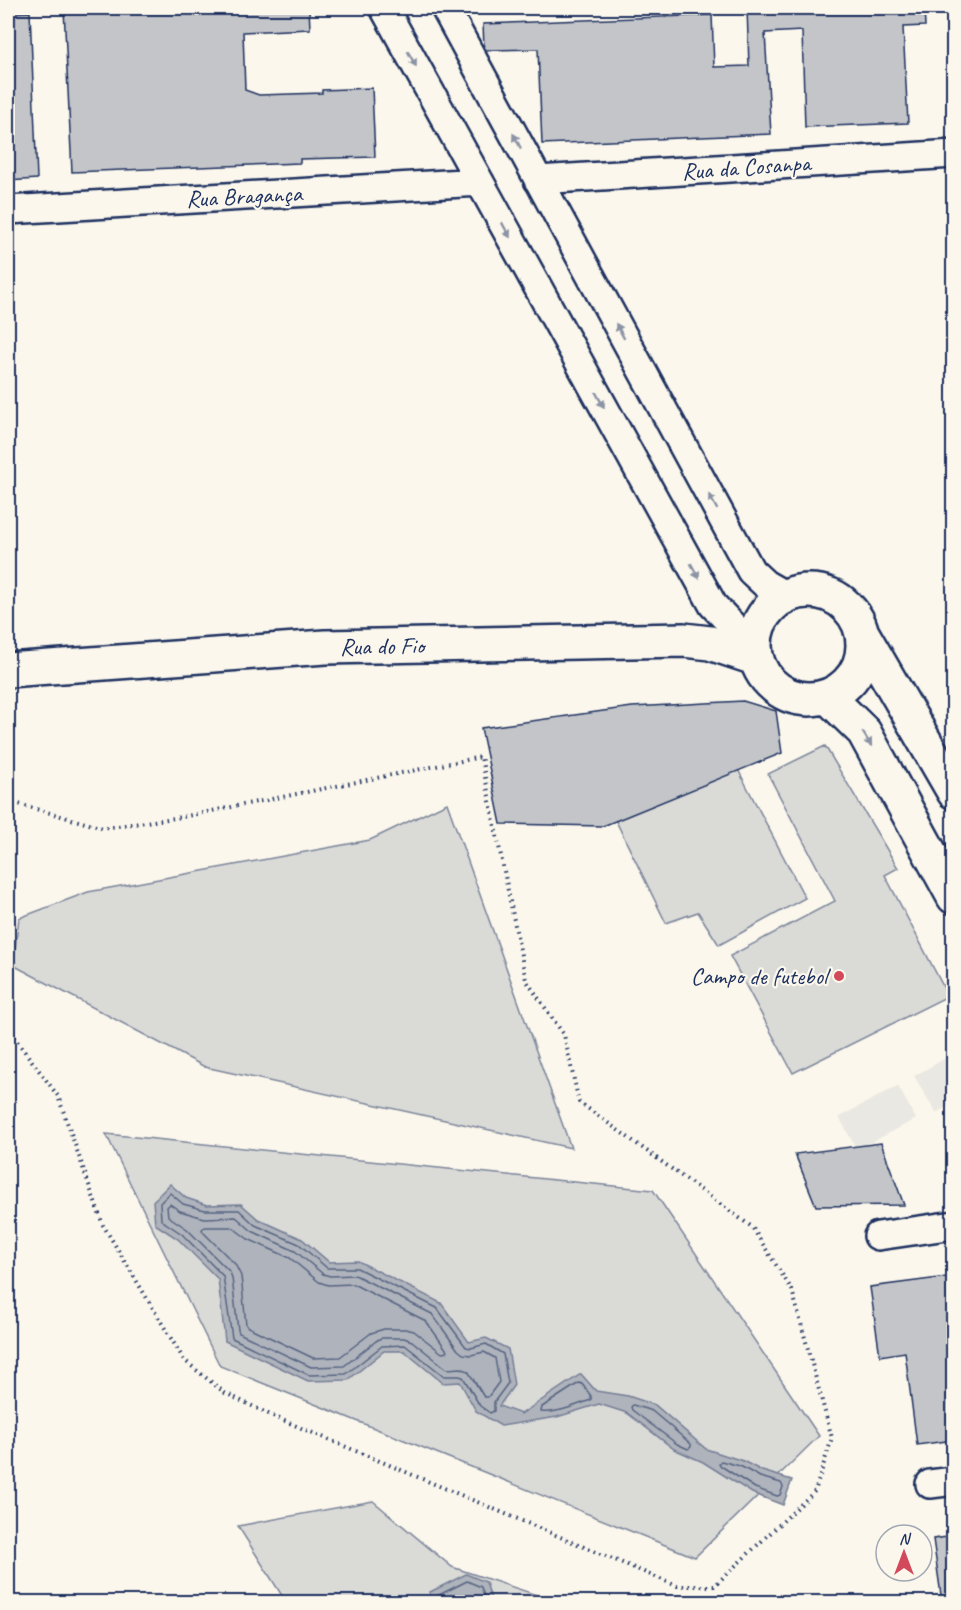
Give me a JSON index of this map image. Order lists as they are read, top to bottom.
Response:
{
  "streets": {
    "street": ["Rua da Cosanpa", "Rua Bragança", "Rua do Fio"]
  },
  "places": ["Campo de futebol"],
  "north": "top"
}
